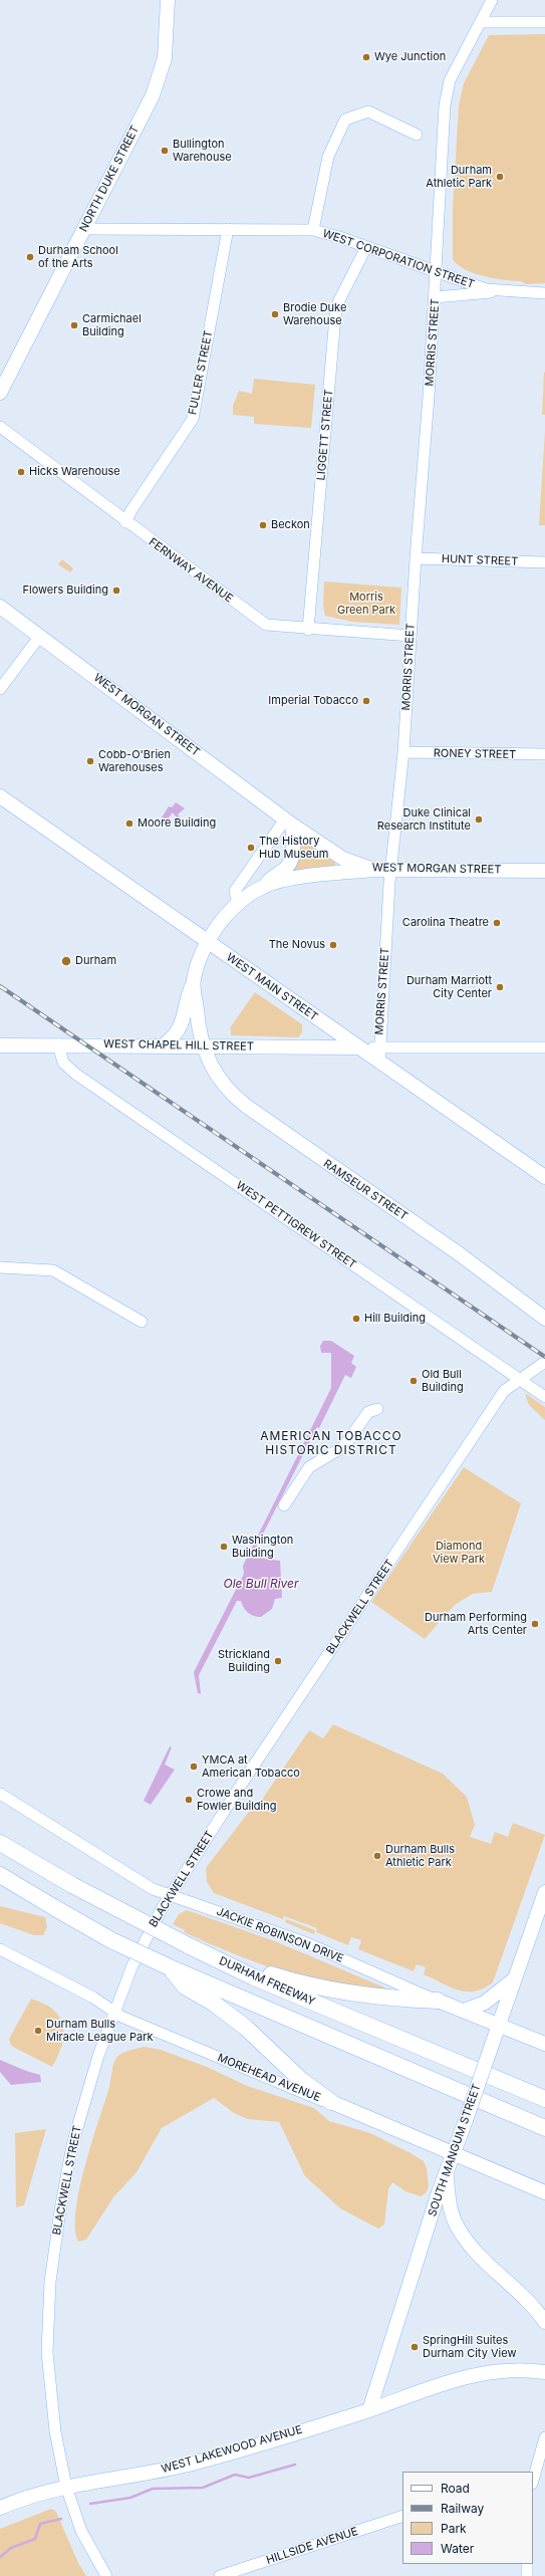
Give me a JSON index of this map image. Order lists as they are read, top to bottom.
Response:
{
  "streets": {
    "highway": ["DURHAM FREEWAY"],
    "main road": [
      "NORTH DUKE STREET",
      "WEST MORGAN STREET",
      "WEST MAIN STREET",
      "WEST CHAPEL HILL STREET",
      "RAMSEUR STREET",
      "JACKIE ROBINSON DRIVE",
      "MOREHEAD AVENUE",
      "SOUTH MANGUM STREET",
      "WEST LAKEWOOD AVENUE"
    ],
    "street": [
      "WEST CORPORATION STREET",
      "MORRIS STREET",
      "FULLER STREET",
      "LIGGETT STREET",
      "HUNT STREET",
      "FERNWAY AVENUE",
      "RONEY STREET",
      "WEST PETTIGREW STREET",
      "BLACKWELL STREET",
      "HILLSIDE AVENUE"
    ]
  },
  "crossings": [
    ["NORTH DUKE STREET", "WEST CORPORATION STREET"],
    ["WEST CORPORATION STREET", "MORRIS STREET"],
    ["WEST CORPORATION STREET", "FULLER STREET"],
    ["WEST CORPORATION STREET", "LIGGETT STREET"],
    ["MORRIS STREET", "HUNT STREET"],
    ["MORRIS STREET", "FERNWAY AVENUE"],
    ["MORRIS STREET", "WEST MORGAN STREET"],
    ["MORRIS STREET", "RONEY STREET"],
    ["MORRIS STREET", "WEST MAIN STREET"],
    ["FULLER STREET", "FERNWAY AVENUE"],
    ["LIGGETT STREET", "FERNWAY AVENUE"],
    ["WEST MAIN STREET", "WEST CHAPEL HILL STREET"],
    ["WEST CHAPEL HILL STREET", "RAMSEUR STREET"],
    ["WEST CHAPEL HILL STREET", "WEST PETTIGREW STREET"],
    ["WEST PETTIGREW STREET", "BLACKWELL STREET"],
    ["BLACKWELL STREET", "JACKIE ROBINSON DRIVE"],
    ["BLACKWELL STREET", "MOREHEAD AVENUE"],
    ["BLACKWELL STREET", "WEST LAKEWOOD AVENUE"],
    ["JACKIE ROBINSON DRIVE", "SOUTH MANGUM STREET"],
    ["MOREHEAD AVENUE", "SOUTH MANGUM STREET"],
    ["SOUTH MANGUM STREET", "WEST LAKEWOOD AVENUE"]
  ],
  "districts": ["AMERICAN TOBACCO HISTORIC DISTRICT"],
  "water": ["Ole Bull River"],
  "parks": ["Morris Green Park", "Diamond View Park"],
  "places": [
    "Wye Junction",
    "Bullington Warehouse",
    "Durham Athletic Park",
    "Durham School of the Arts",
    "Brodie Duke Warehouse",
    "Carmichael Building",
    "Hicks Warehouse",
    "Beckon",
    "Flowers Building",
    "Imperial Tobacco",
    "Cobb-O'Brien Warehouses",
    "Duke Clinical Research Institute",
    "Moore Building",
    "The History Hub Museum",
    "Carolina Theatre",
    "The Novus",
    "Durham",
    "Durham Marriott City Center",
    "Hill Building",
    "Old Bull Building",
    "Washington Building",
    "Durham Performing Arts Center",
    "Strickland Building",
    "YMCA at American Tobacco",
    "Crowe and Fowler Building",
    "Durham Bulls Athletic Park",
    "Durham Bulls Miracle League Park",
    "SpringHill Suites Durham City View"
  ],
  "legend": [
    "Road",
    "Railway",
    "Park",
    "Water"
  ]
}
